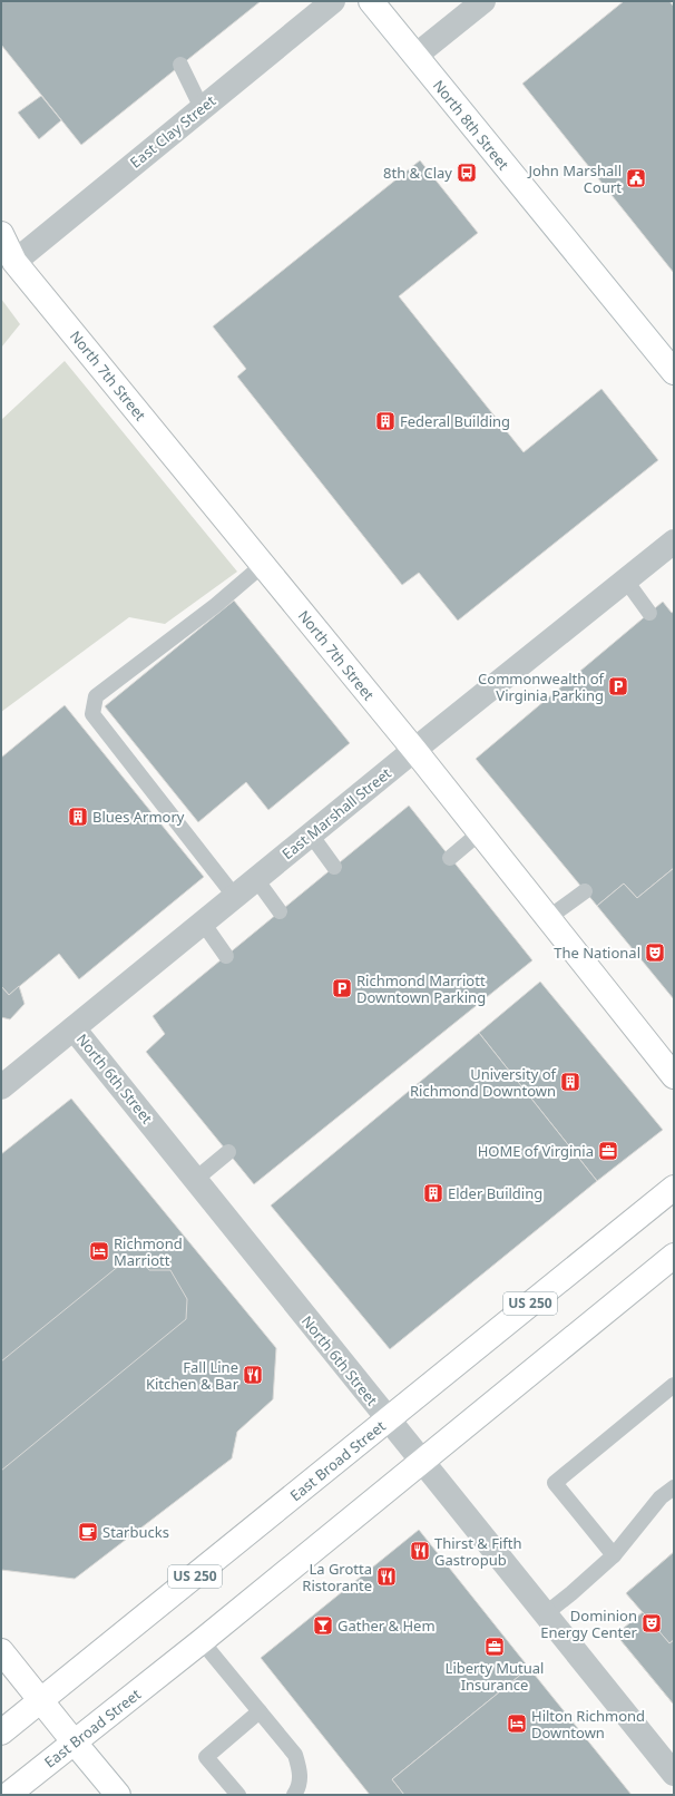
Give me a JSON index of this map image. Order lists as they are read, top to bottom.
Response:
{
  "streets": {
    "main road": [
      "North 8th Street",
      "North 7th Street",
      "US 250",
      "East Broad Street"
    ],
    "street": ["East Clay Street", "East Marshall Street", "North 6th Street"]
  },
  "crossings": [
    ["East Clay Street", "North 7th Street"],
    ["North 7th Street", "East Marshall Street"],
    ["East Marshall Street", "North 6th Street"],
    ["North 6th Street", "East Broad Street"]
  ],
  "places": {
    "bus stop": ["8th & Clay"],
    "public building": ["John Marshall Court"],
    "building": [
      "Federal Building",
      "Blues Armory",
      "University of Richmond Downtown",
      "Elder Building"
    ],
    "parking": ["Commonwealth of Virginia Parking", "Richmond Marriott Downtown Parking"],
    "theatre": ["The National", "Dominion Energy Center"],
    "office": ["HOME of Virginia", "Liberty Mutual Insurance"],
    "hotel": ["Richmond Marriott", "Hilton Richmond Downtown"],
    "restaurant": ["Fall Line Kitchen & Bar", "Thirst & Fifth Gastropub", "La Grotta Ristorante"],
    "cafe": ["Starbucks"],
    "bar": ["Gather & Hem"]
  }
}
